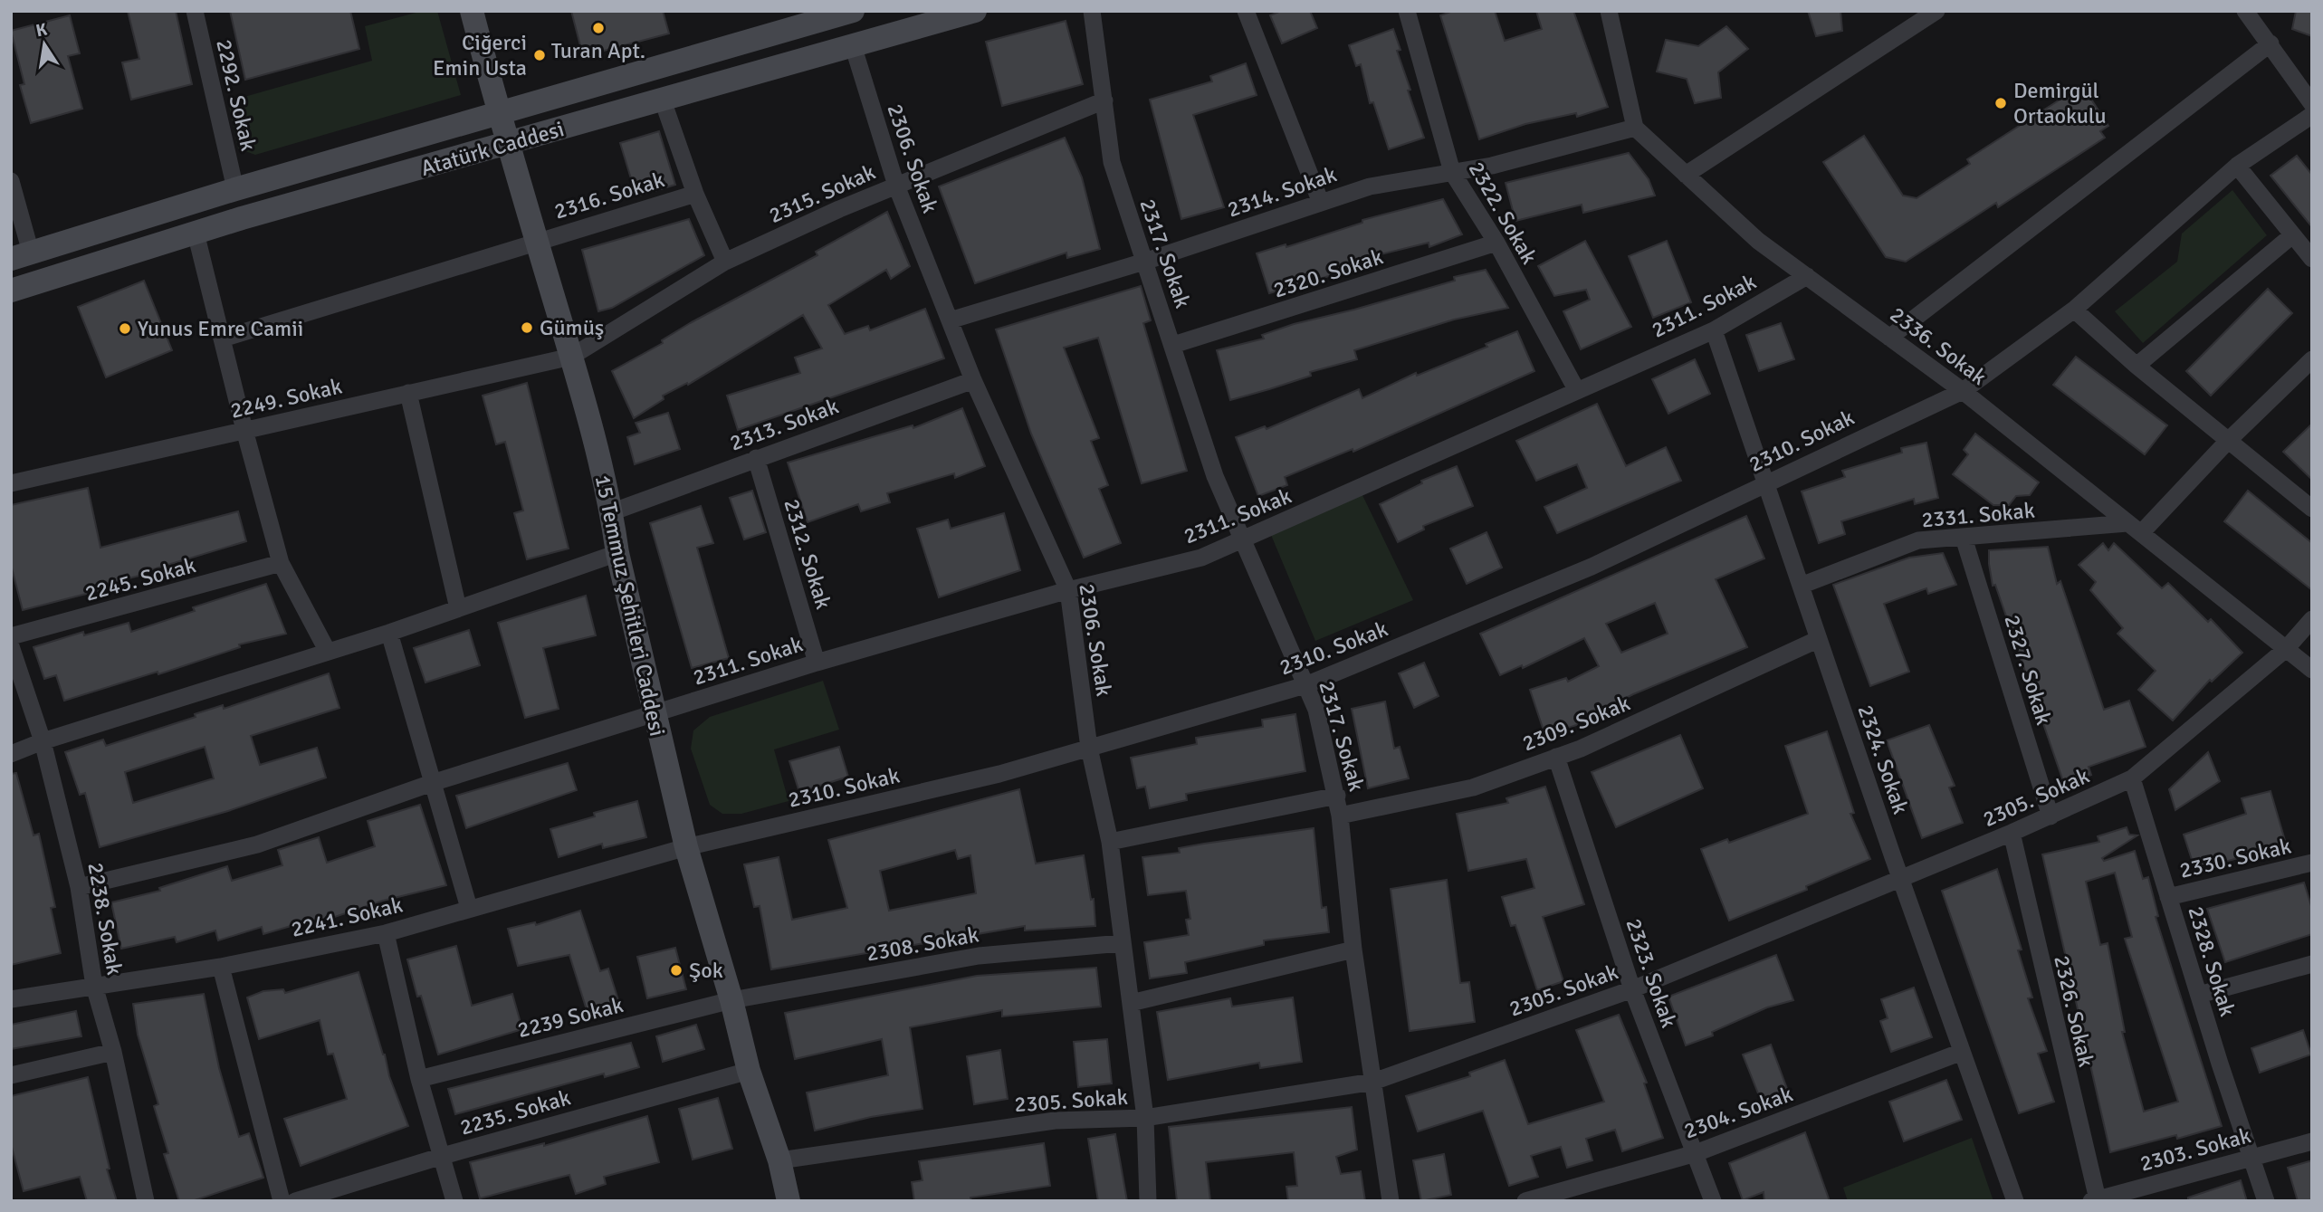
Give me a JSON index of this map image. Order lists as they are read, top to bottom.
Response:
{
  "streets": {
    "main road": ["Atatürk Caddesi", "15 Temmuz Şehitleri Caddesi"],
    "street": [
      "2292. Sokak",
      "2306. Sokak",
      "2314. Sokak",
      "2315. Sokak",
      "2316. Sokak",
      "2322. Sokak",
      "2317. Sokak",
      "2320. Sokak",
      "2311. Sokak",
      "2336. Sokak",
      "2249. Sokak",
      "2313. Sokak",
      "2310. Sokak",
      "2331. Sokak",
      "2312. Sokak",
      "2245. Sokak",
      "2327. Sokak",
      "2309. Sokak",
      "2324. Sokak",
      "2305. Sokak",
      "2330. Sokak",
      "2241. Sokak",
      "2238. Sokak",
      "2308. Sokak",
      "2328. Sokak",
      "2323. Sokak",
      "2326. Sokak",
      "2239 Sokak",
      "2235. Sokak",
      "2304. Sokak",
      "2303. Sokak"
    ]
  },
  "crossings": [
    ["2292. Sokak", "Atatürk Caddesi"],
    ["Atatürk Caddesi", "2306. Sokak"],
    ["Atatürk Caddesi", "15 Temmuz Şehitleri Caddesi"],
    ["2306. Sokak", "2314. Sokak"],
    ["2306. Sokak", "2315. Sokak"],
    ["2306. Sokak", "2311. Sokak"],
    ["2306. Sokak", "2313. Sokak"],
    ["2306. Sokak", "2310. Sokak"],
    ["2306. Sokak", "2305. Sokak"],
    ["2306. Sokak", "2308. Sokak"],
    ["2314. Sokak", "2322. Sokak"],
    ["2314. Sokak", "2317. Sokak"],
    ["2314. Sokak", "2336. Sokak"],
    ["2315. Sokak", "2317. Sokak"],
    ["2315. Sokak", "2249. Sokak"],
    ["2315. Sokak", "15 Temmuz Şehitleri Caddesi"],
    ["2316. Sokak", "15 Temmuz Şehitleri Caddesi"],
    ["2322. Sokak", "2320. Sokak"],
    ["2322. Sokak", "2311. Sokak"],
    ["2317. Sokak", "2320. Sokak"],
    ["2317. Sokak", "2311. Sokak"],
    ["2317. Sokak", "2310. Sokak"],
    ["2317. Sokak", "2309. Sokak"],
    ["2317. Sokak", "2305. Sokak"],
    ["2311. Sokak", "2336. Sokak"],
    ["2311. Sokak", "2312. Sokak"],
    ["2311. Sokak", "15 Temmuz Şehitleri Caddesi"],
    ["2311. Sokak", "2324. Sokak"],
    ["2311. Sokak", "2238. Sokak"],
    ["2336. Sokak", "2310. Sokak"],
    ["2336. Sokak", "2331. Sokak"],
    ["2336. Sokak", "2305. Sokak"],
    ["2249. Sokak", "15 Temmuz Şehitleri Caddesi"],
    ["2313. Sokak", "2312. Sokak"],
    ["2313. Sokak", "15 Temmuz Şehitleri Caddesi"],
    ["2310. Sokak", "15 Temmuz Şehitleri Caddesi"],
    ["2310. Sokak", "2324. Sokak"],
    ["2310. Sokak", "2241. Sokak"],
    ["2331. Sokak", "2327. Sokak"],
    ["2331. Sokak", "2324. Sokak"],
    ["15 Temmuz Şehitleri Caddesi", "2305. Sokak"],
    ["15 Temmuz Şehitleri Caddesi", "2241. Sokak"],
    ["15 Temmuz Şehitleri Caddesi", "2308. Sokak"],
    ["15 Temmuz Şehitleri Caddesi", "2239 Sokak"],
    ["15 Temmuz Şehitleri Caddesi", "2235. Sokak"],
    ["2327. Sokak", "2305. Sokak"],
    ["2309. Sokak", "2324. Sokak"],
    ["2309. Sokak", "2323. Sokak"],
    ["2324. Sokak", "2305. Sokak"],
    ["2324. Sokak", "2304. Sokak"],
    ["2305. Sokak", "2328. Sokak"],
    ["2305. Sokak", "2323. Sokak"],
    ["2305. Sokak", "2326. Sokak"],
    ["2330. Sokak", "2328. Sokak"],
    ["2241. Sokak", "2238. Sokak"],
    ["2308. Sokak", "2239 Sokak"],
    ["2328. Sokak", "2303. Sokak"],
    ["2323. Sokak", "2304. Sokak"],
    ["2326. Sokak", "2303. Sokak"]
  ],
  "places": [
    "Turan Apt.",
    "Ciğerci Emin Usta",
    "Demirgül Ortaokulu",
    "Gümüş",
    "Yunus Emre Camii",
    "Şok"
  ],
  "north": "top"
}
